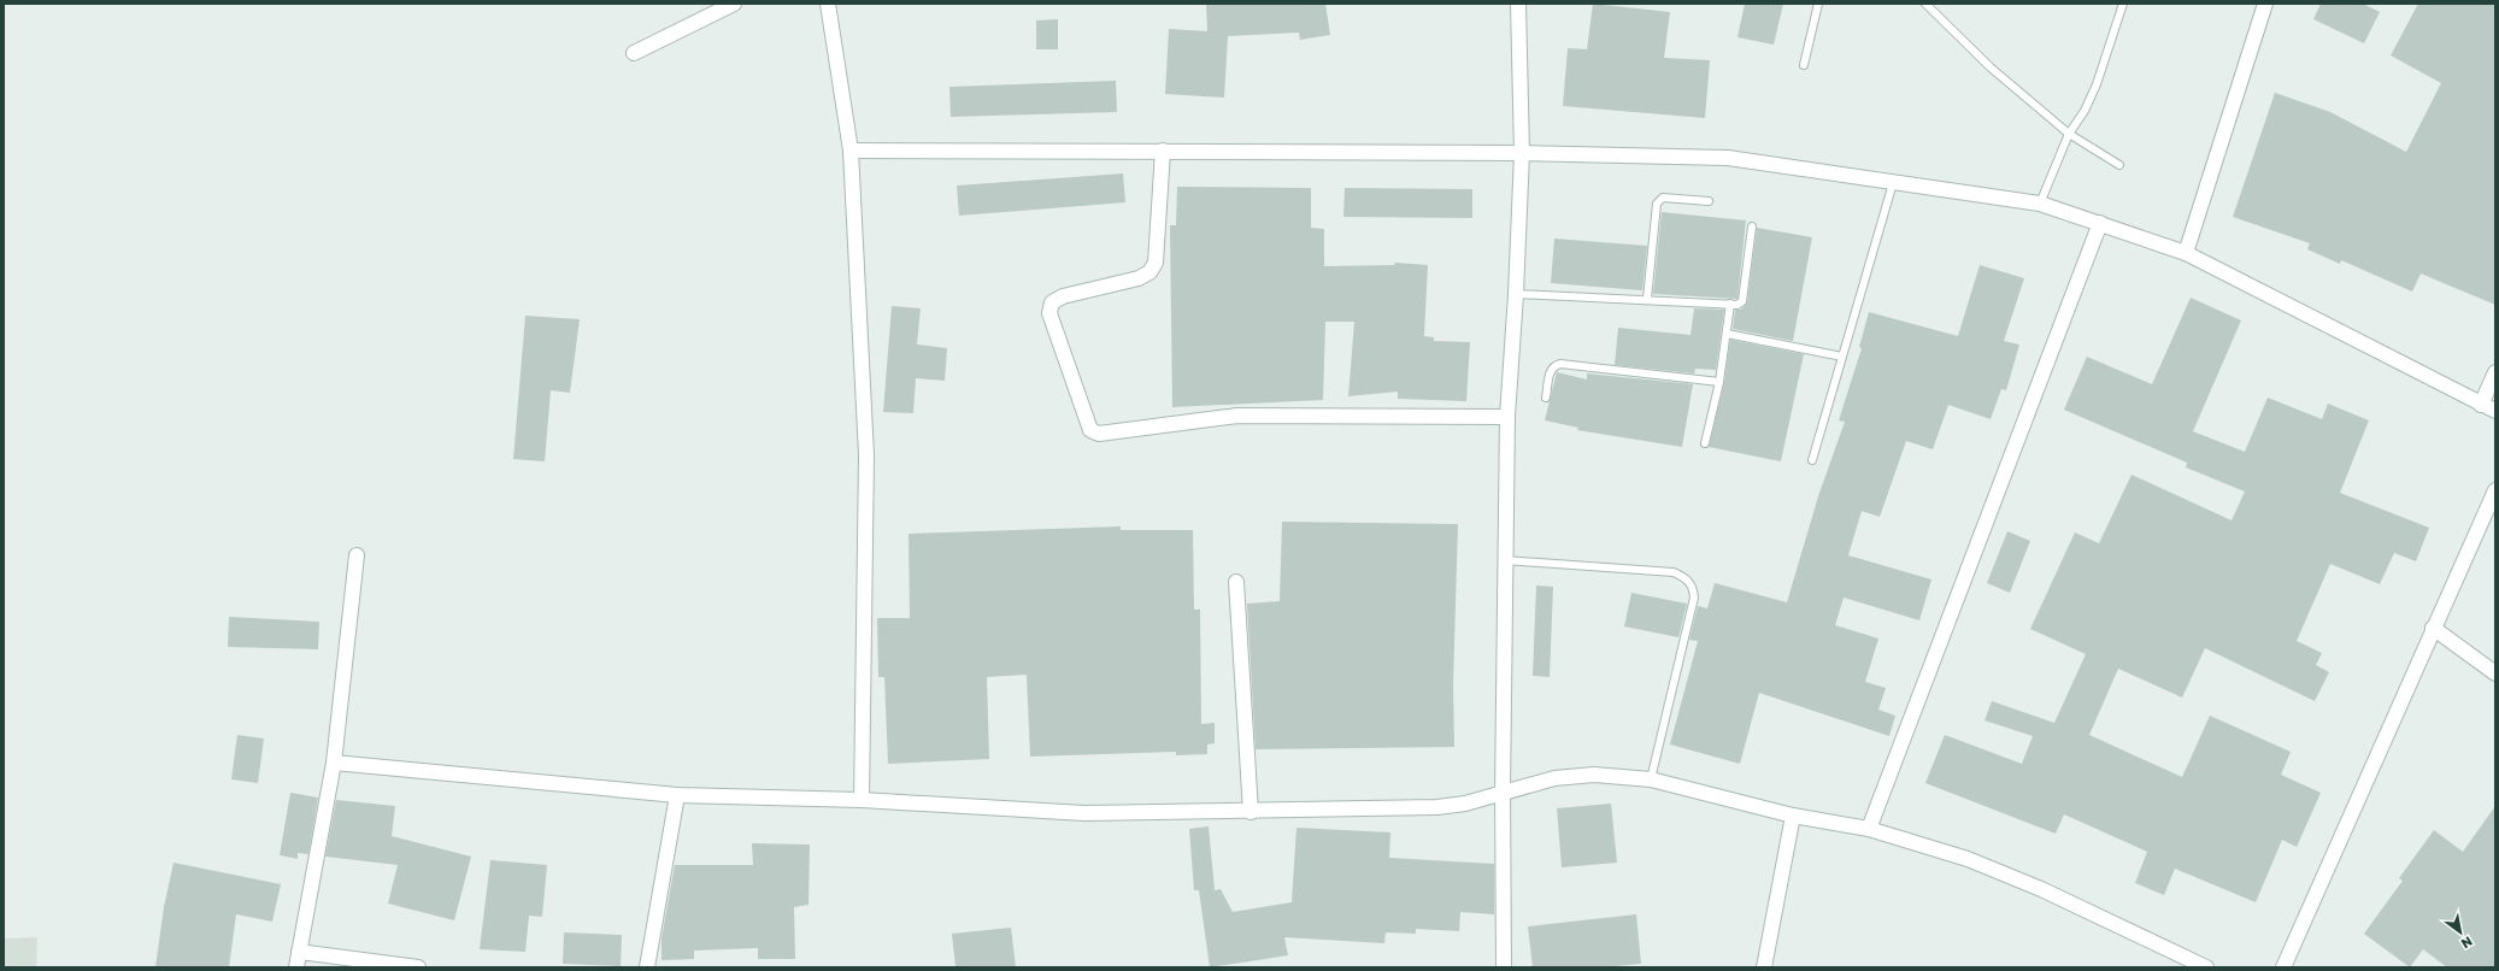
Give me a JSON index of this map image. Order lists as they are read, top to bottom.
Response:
{
  "north": "bottom right"
}
